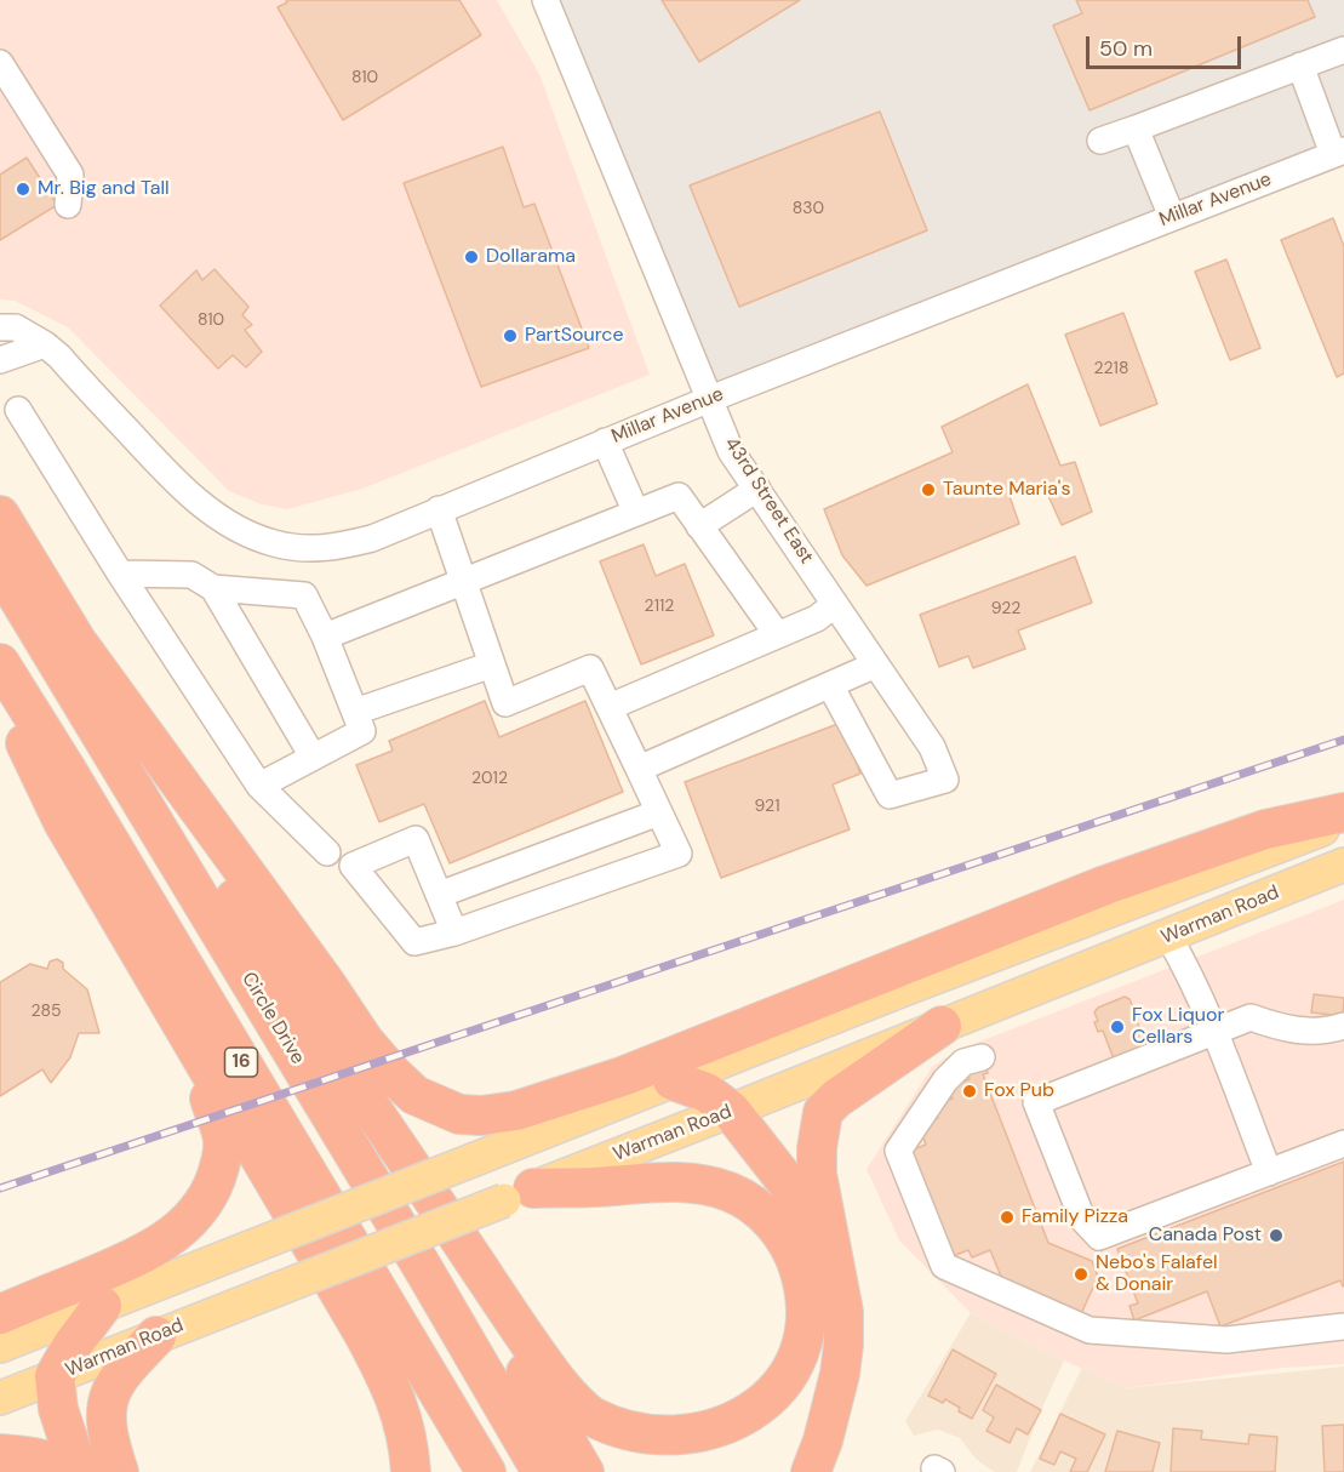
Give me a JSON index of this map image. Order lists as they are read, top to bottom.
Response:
{
  "streets": {
    "highway": ["Circle Drive", "16"],
    "main road": ["Warman Road"],
    "street": ["Millar Avenue", "43rd Street East"]
  },
  "crossings": [
    ["Millar Avenue", "43rd Street East"]
  ],
  "places": [
    "Mr. Big and Tall",
    "Dollarama",
    "PartSource",
    "Taunte Maria's",
    "Fox Liquor Cellars",
    "Fox Pub",
    "Family Pizza",
    "Canada Post",
    "Nebo's Falafel & Donair"
  ],
  "house_numbers": [
    "810",
    "830",
    "810",
    "2218",
    "2112",
    "922",
    "2012",
    "921",
    "285"
  ],
  "scale_bar": "50 m"
}
